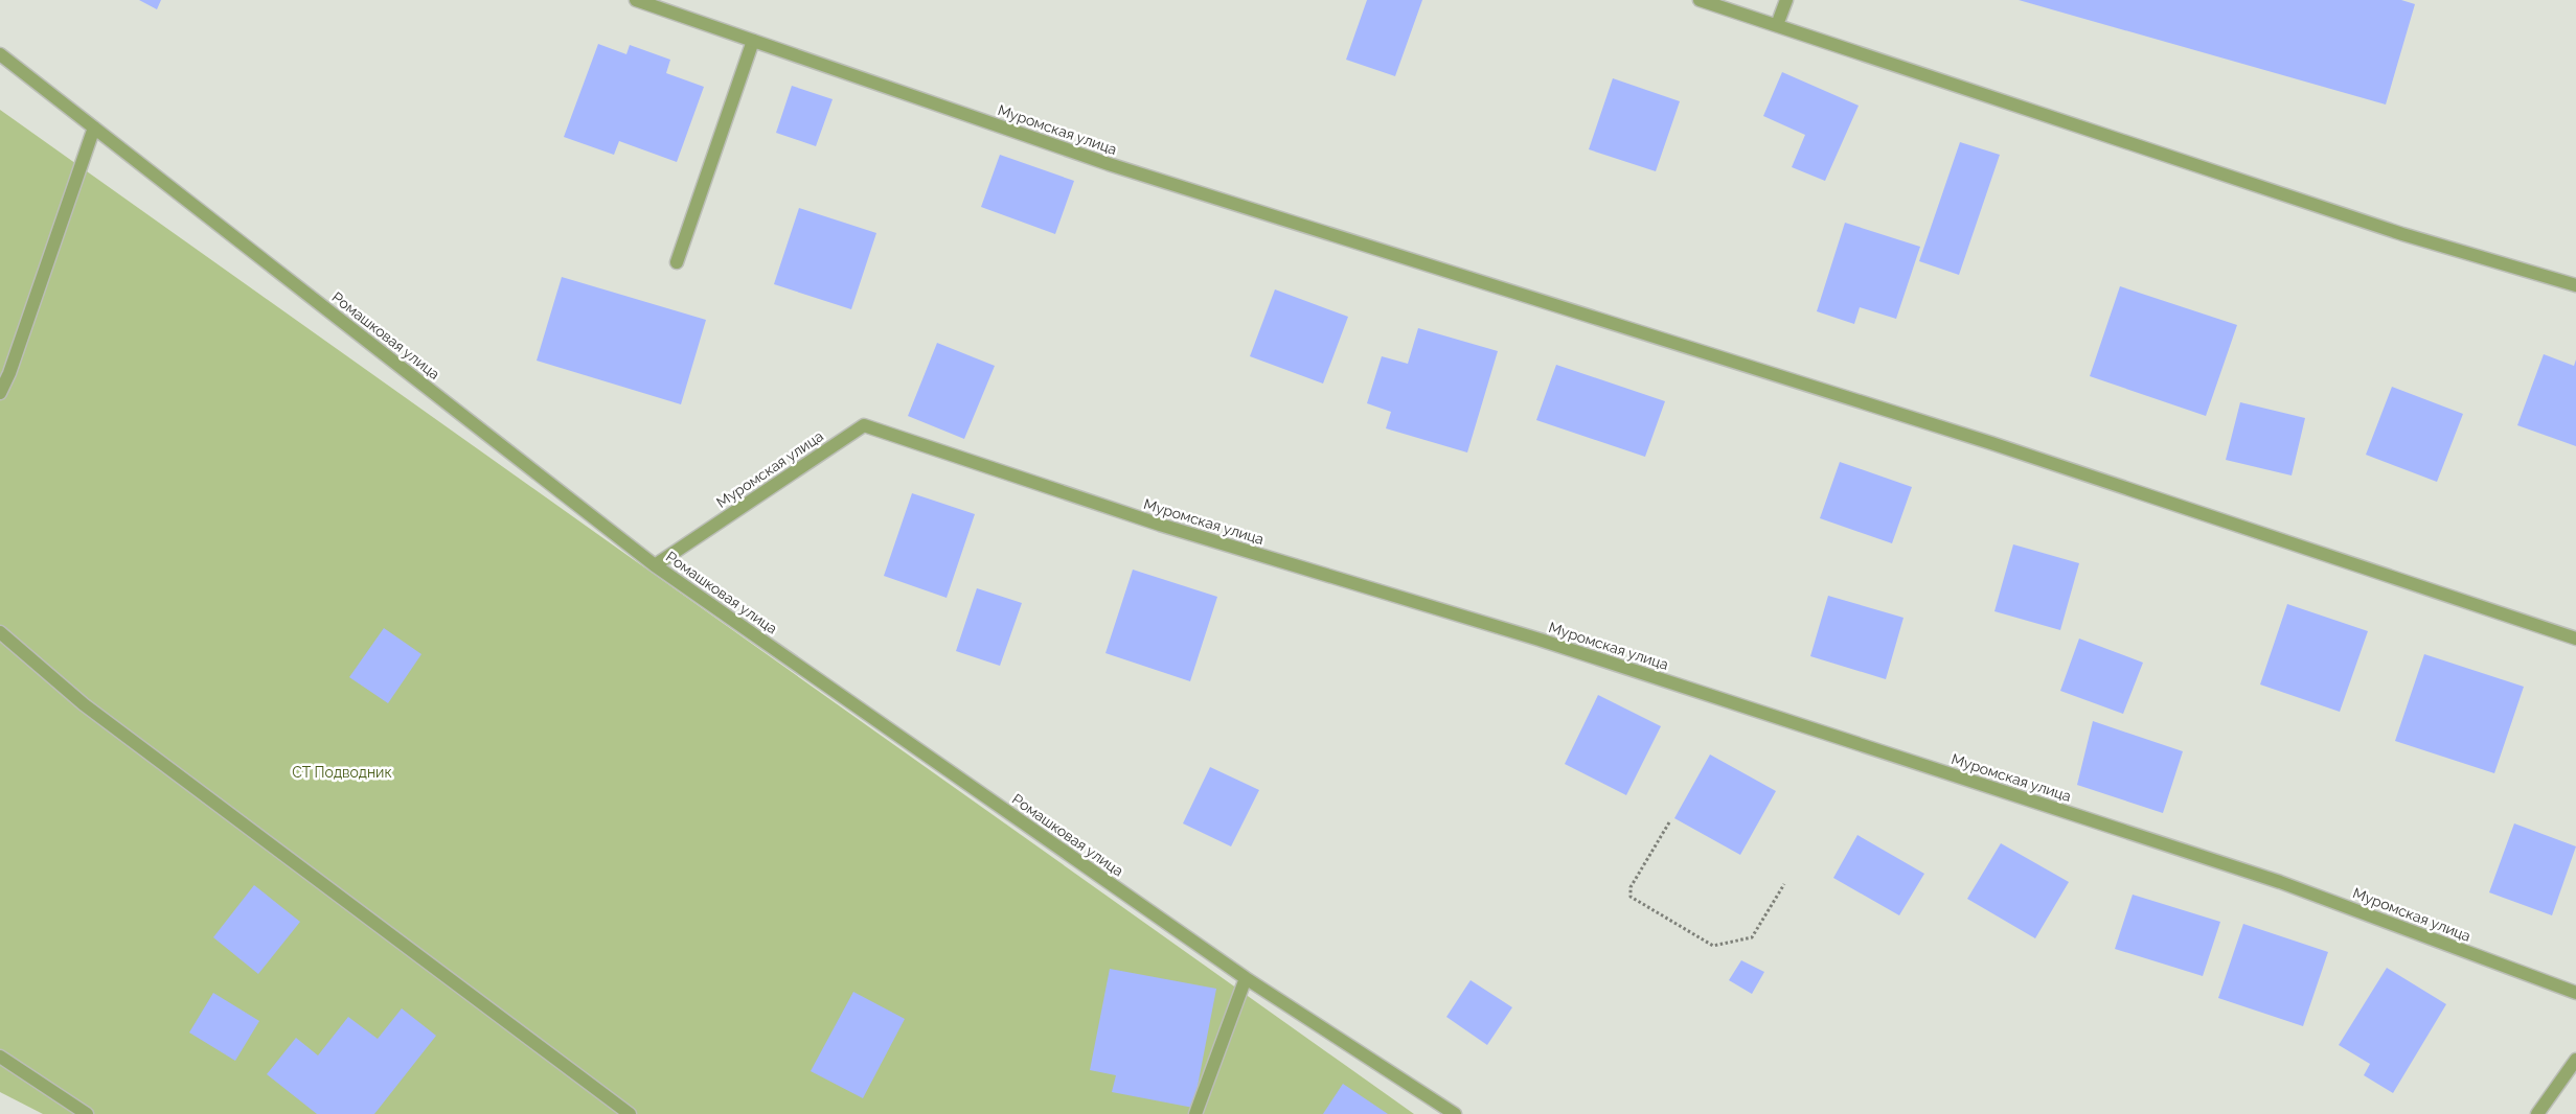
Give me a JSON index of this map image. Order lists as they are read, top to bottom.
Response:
{
  "streets": {
    "street": ["Муромская улица", "Ромашковая улица"]
  },
  "crossings": [
    ["Муромская улица", "Ромашковая улица"]
  ],
  "parks": ["СТ Подводник"]
}
